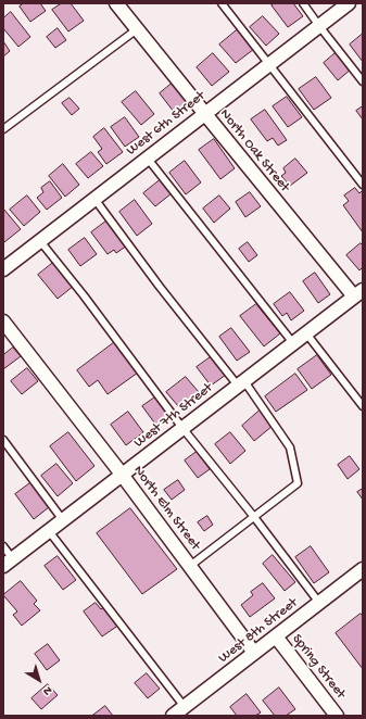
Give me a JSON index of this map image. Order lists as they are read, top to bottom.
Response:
{
  "streets": {
    "street": [
      "West 6th Street",
      "North Oak Street",
      "West 7th Street",
      "North Elm Street",
      "West 8th Street",
      "Spring Street"
    ]
  },
  "crossings": [
    ["West 6th Street", "North Oak Street"],
    ["North Oak Street", "West 7th Street"],
    ["West 7th Street", "North Elm Street"],
    ["North Elm Street", "West 8th Street"],
    ["West 8th Street", "Spring Street"]
  ],
  "north": "bottom right"
}
